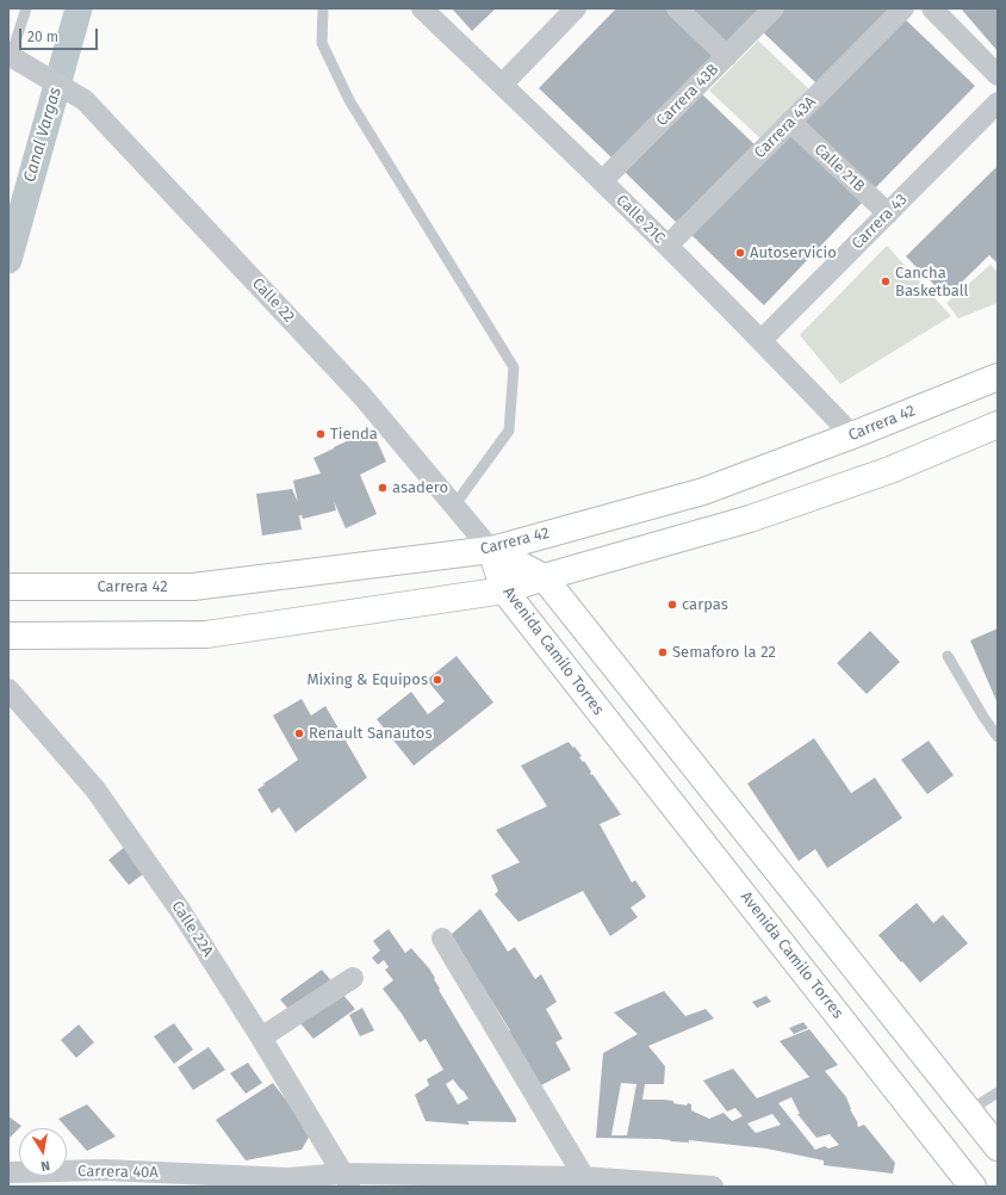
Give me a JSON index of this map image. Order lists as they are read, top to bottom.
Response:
{
  "streets": {
    "main road": ["Carrera 42", "Avenida Camilo Torres"],
    "street": [
      "Carrera 43B",
      "Carrera 43A",
      "Calle 21B",
      "Calle 21C",
      "Carrera 43",
      "Calle 22",
      "Calle 22A",
      "Carrera 40A"
    ]
  },
  "crossings": [
    ["Carrera 43B", "Calle 21C"],
    ["Carrera 43A", "Calle 21B"],
    ["Carrera 43A", "Calle 21C"],
    ["Calle 21B", "Carrera 43"],
    ["Calle 21C", "Carrera 43"],
    ["Calle 21C", "Carrera 42"],
    ["Calle 22", "Carrera 42"],
    ["Calle 22", "Avenida Camilo Torres"],
    ["Carrera 42", "Avenida Camilo Torres"],
    ["Calle 22A", "Carrera 40A"]
  ],
  "water": ["Canal Vargas"],
  "places": [
    "Autoservicio",
    "Cancha Basketball",
    "Tienda",
    "asadero",
    "carpas",
    "Semaforo la 22",
    "Mixing & Equipos",
    "Renault Sanautos"
  ],
  "scale_bar": "20 m",
  "north": "bottom"
}
